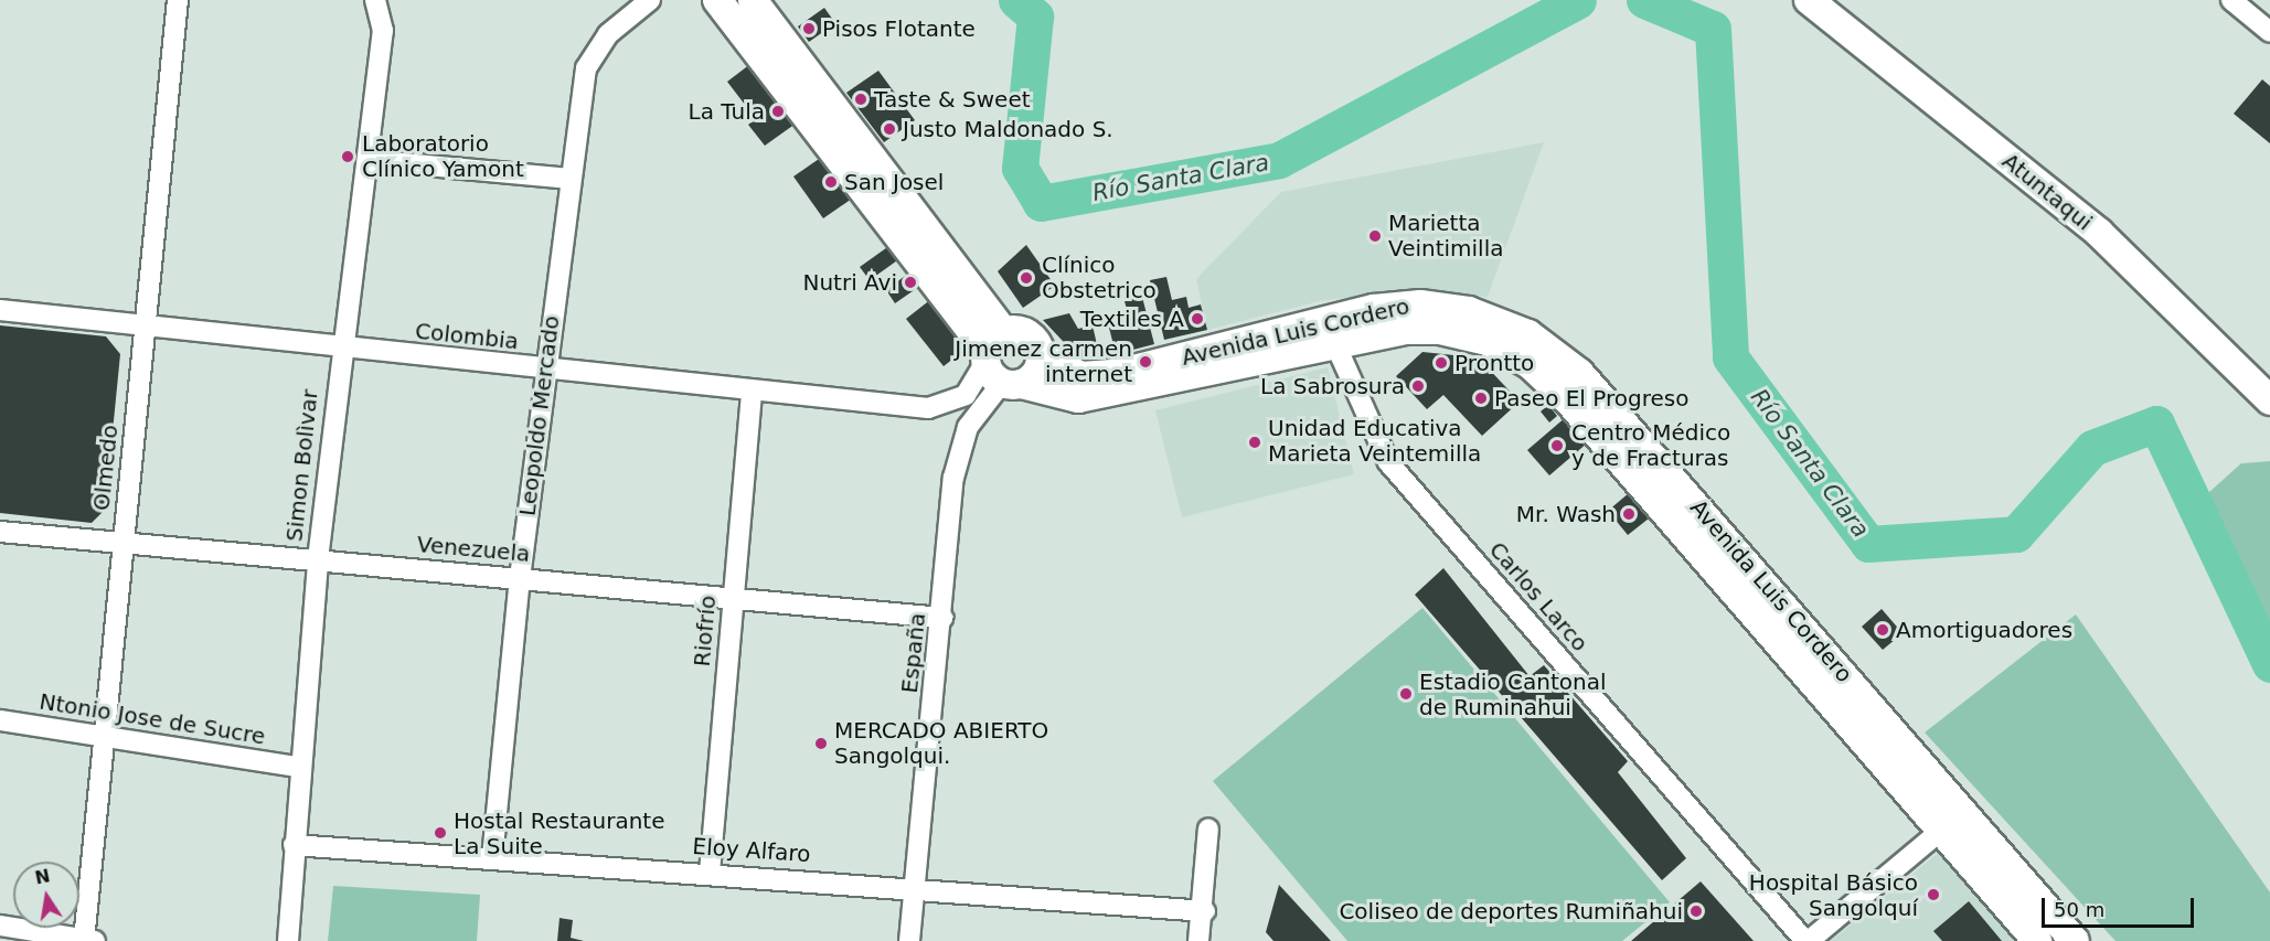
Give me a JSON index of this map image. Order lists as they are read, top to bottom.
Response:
{
  "streets": {
    "main road": ["Atuntaqui", "Avenida Luis Cordero"],
    "street": [
      "Colombia",
      "Leopoldo Mercado",
      "Simon Bolìvar",
      "Olmedo",
      "Venezuela",
      "Carlos Larco",
      "Riofrío",
      "España",
      "Ntonio Jose de Sucre",
      "Eloy Alfaro"
    ]
  },
  "crossings": [
    ["Avenida Luis Cordero", "Colombia"],
    ["Avenida Luis Cordero", "Carlos Larco"],
    ["Avenida Luis Cordero", "España"],
    ["Colombia", "Leopoldo Mercado"],
    ["Colombia", "Simon Bolìvar"],
    ["Colombia", "Olmedo"],
    ["Colombia", "Riofrío"],
    ["Colombia", "España"],
    ["Leopoldo Mercado", "Venezuela"],
    ["Leopoldo Mercado", "Eloy Alfaro"],
    ["Simon Bolìvar", "Venezuela"],
    ["Simon Bolìvar", "Ntonio Jose de Sucre"],
    ["Simon Bolìvar", "Eloy Alfaro"],
    ["Olmedo", "Venezuela"],
    ["Olmedo", "Ntonio Jose de Sucre"],
    ["Venezuela", "Riofrío"],
    ["Venezuela", "España"],
    ["Riofrío", "Eloy Alfaro"],
    ["España", "Eloy Alfaro"]
  ],
  "water": ["Río Santa Clara"],
  "places": [
    "Pisos Flotante",
    "Taste & Sweet",
    "La Tula",
    "Justo Maldonado S.",
    "Laboratorio Clínico Yamont",
    "San Josel",
    "Marietta Veintimilla",
    "Clínico Obstetrico",
    "Nutri Avi",
    "Textiles A",
    "Jimenez carmen internet",
    "Prontto",
    "La Sabrosura",
    "Paseo El Progreso",
    "Unidad Educativa Marieta Veintemilla",
    "Centro Médico y de Fracturas",
    "Mr. Wash",
    "Amortiguadores",
    "Estadio Cantonal de Ruminahui",
    "MERCADO ABIERTO Sangolqui.",
    "Hostal Restaurante La Suite",
    "Hospital Básico Sangolquí",
    "Coliseo de deportes Rumiñahui"
  ],
  "scale_bar": "50 m",
  "north": "top"
}
